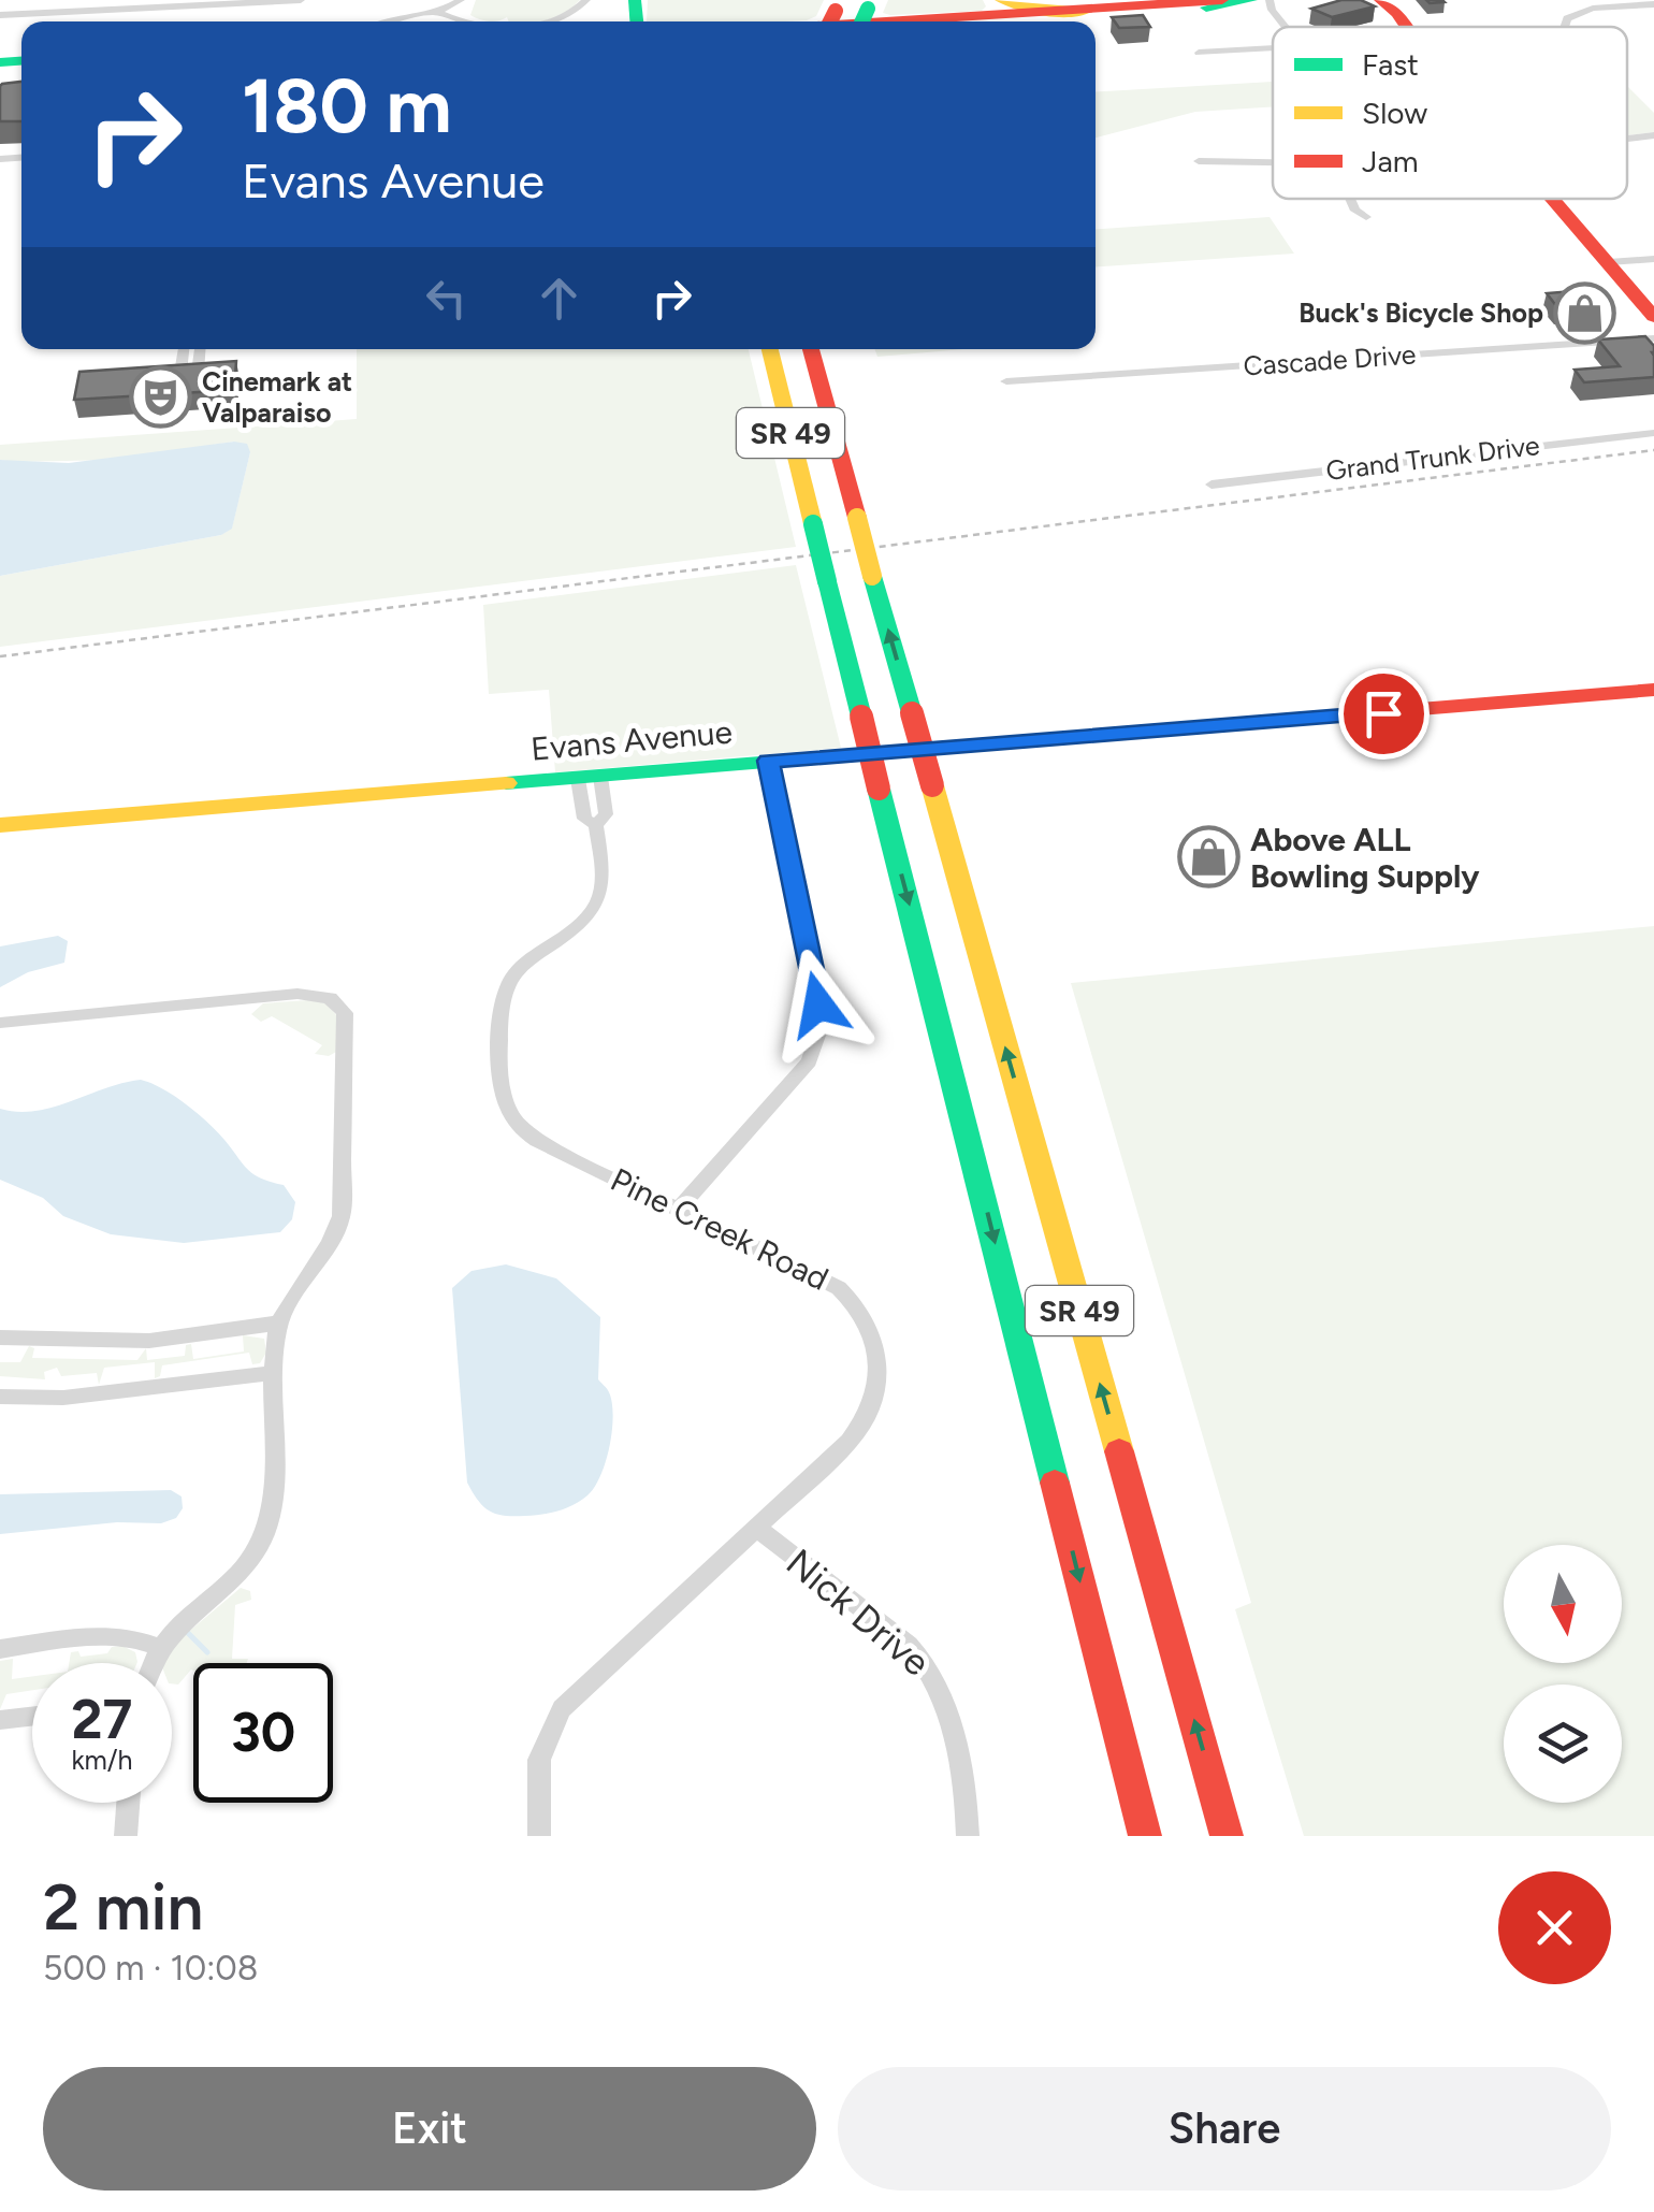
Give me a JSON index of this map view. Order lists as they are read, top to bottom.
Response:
{
  "streets": {
    "main road": ["SR 49", "Evans Avenue"],
    "street": [
      "Cascade Drive",
      "Grand Trunk Drive",
      "Pine Creek Road",
      "Nick Drive"
    ]
  },
  "crossings": [
    ["Evans Avenue", "Pine Creek Road"],
    ["Pine Creek Road", "Nick Drive"]
  ],
  "places": {
    "shop": ["Buck's Bicycle Shop", "Above ALL Bowling Supply"],
    "theatre": ["Cinemark at Valparaiso"]
  },
  "legend": ["Fast", "Slow", "Jam"],
  "north": "bottom",
  "page": {
    "turn": ["180 m", "Evans Avenue"],
    "speed": "27 km/h",
    "limit": "30",
    "heading": ["2 min", "500 m · 10:08"],
    "buttons": ["Exit", "Share"]
  }
}
